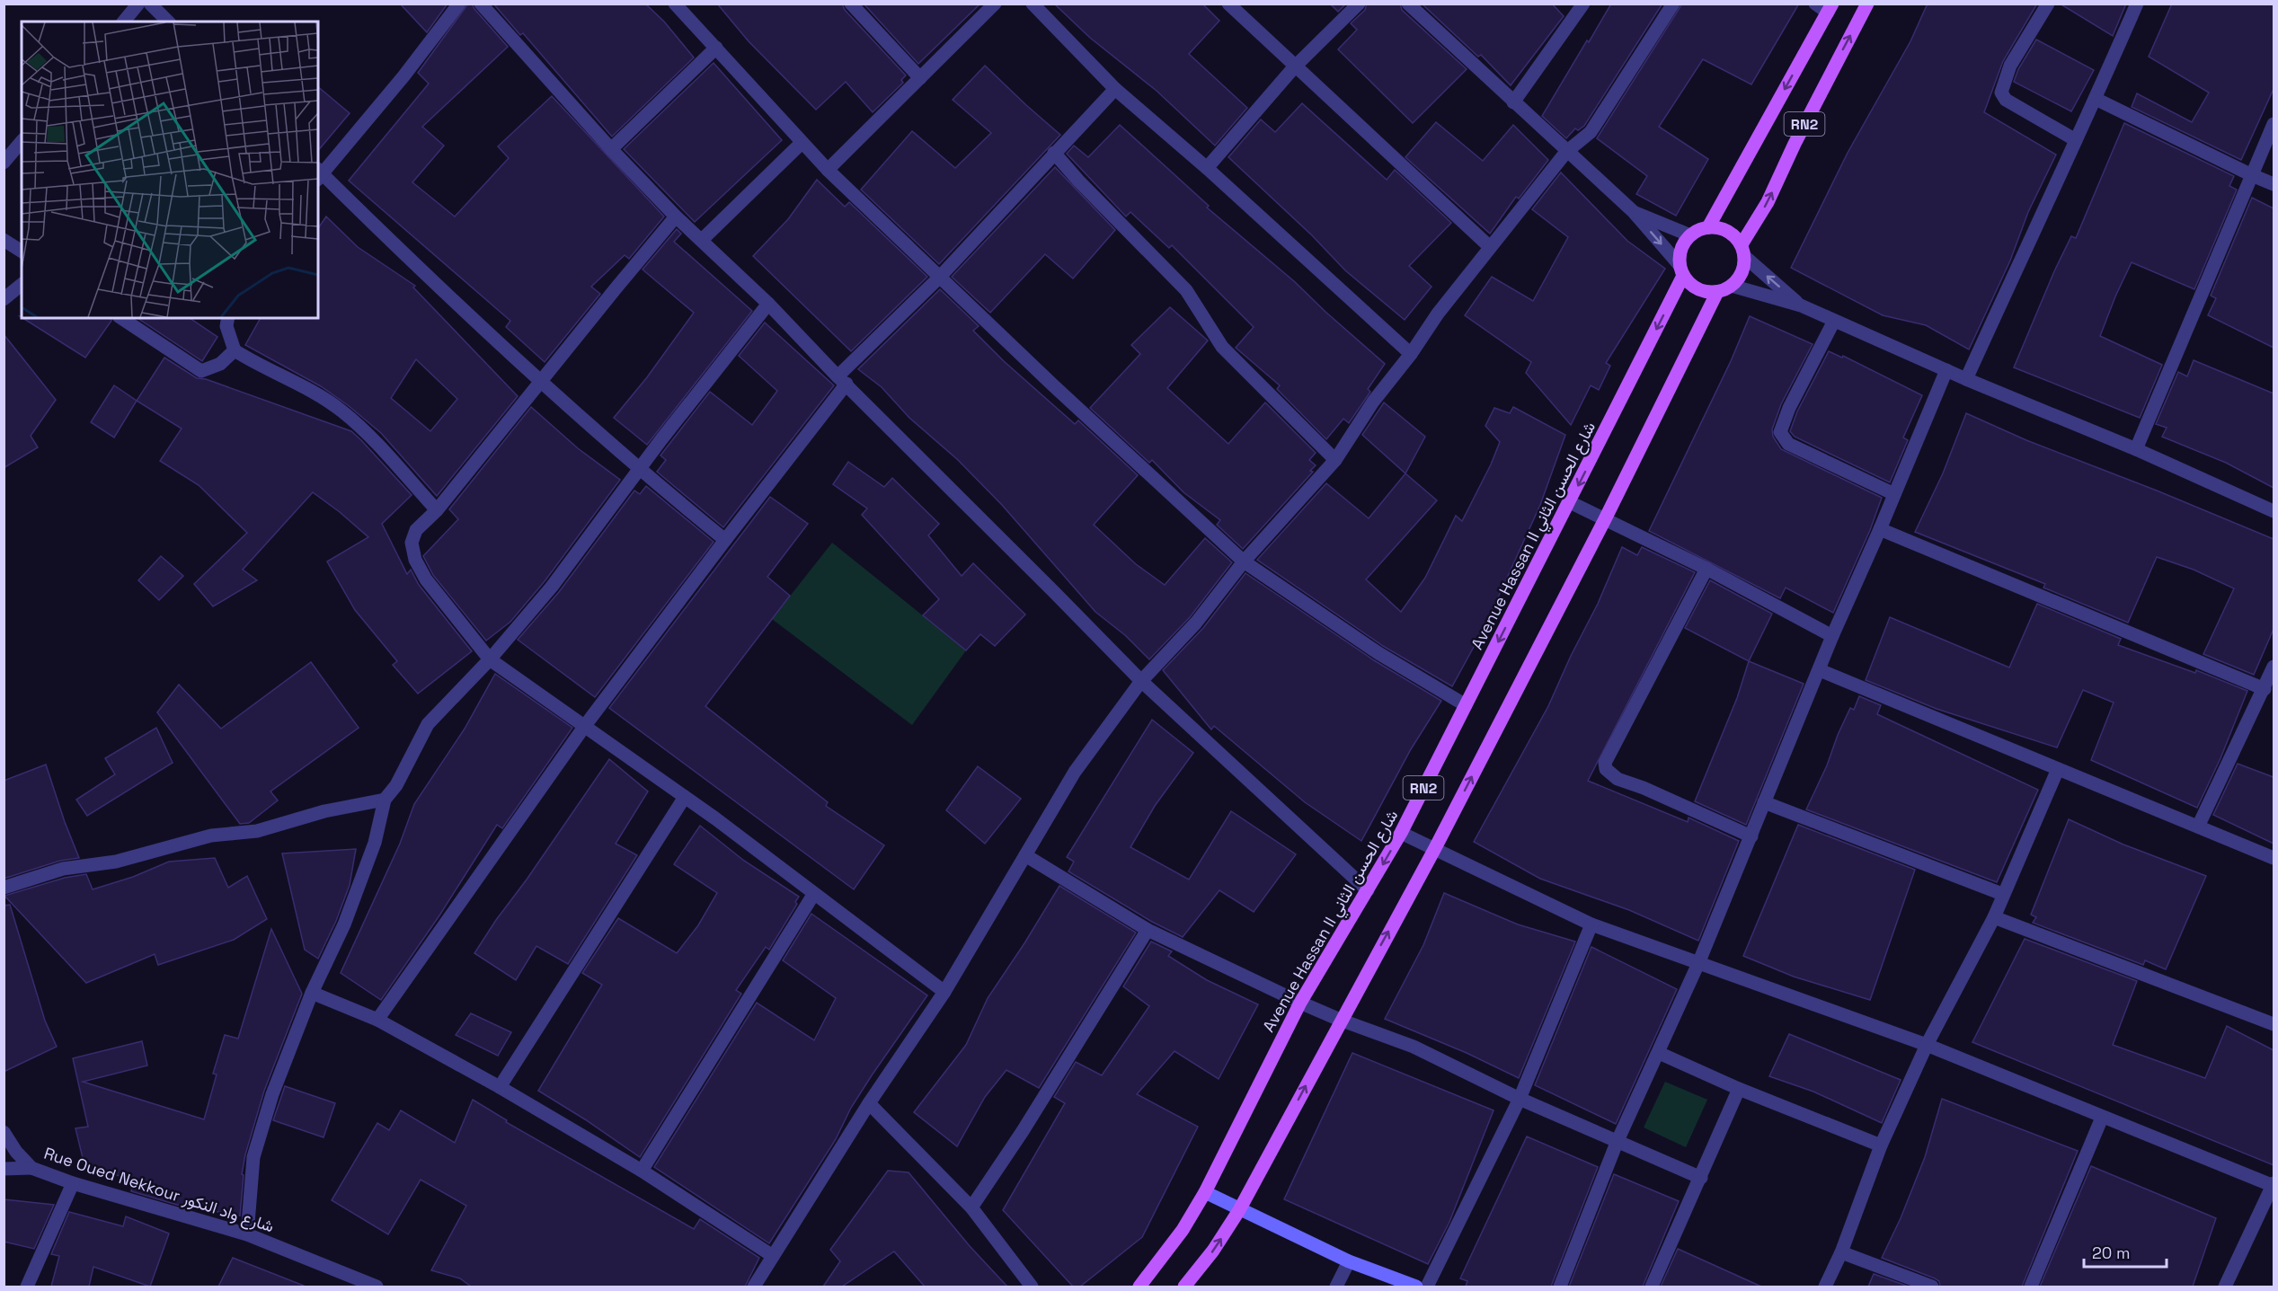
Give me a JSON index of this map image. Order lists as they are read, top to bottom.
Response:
{
  "streets": {
    "main road": ["RN2", "Avenue Hassan II شارع الحسن الثاني"],
    "street": ["Rue Oued Nekkour شارع واد النکور"]
  },
  "crossings": [
    ["RN2", "Avenue Hassan II شارع الحسن الثاني"]
  ],
  "scale_bar": "20 m"
}
